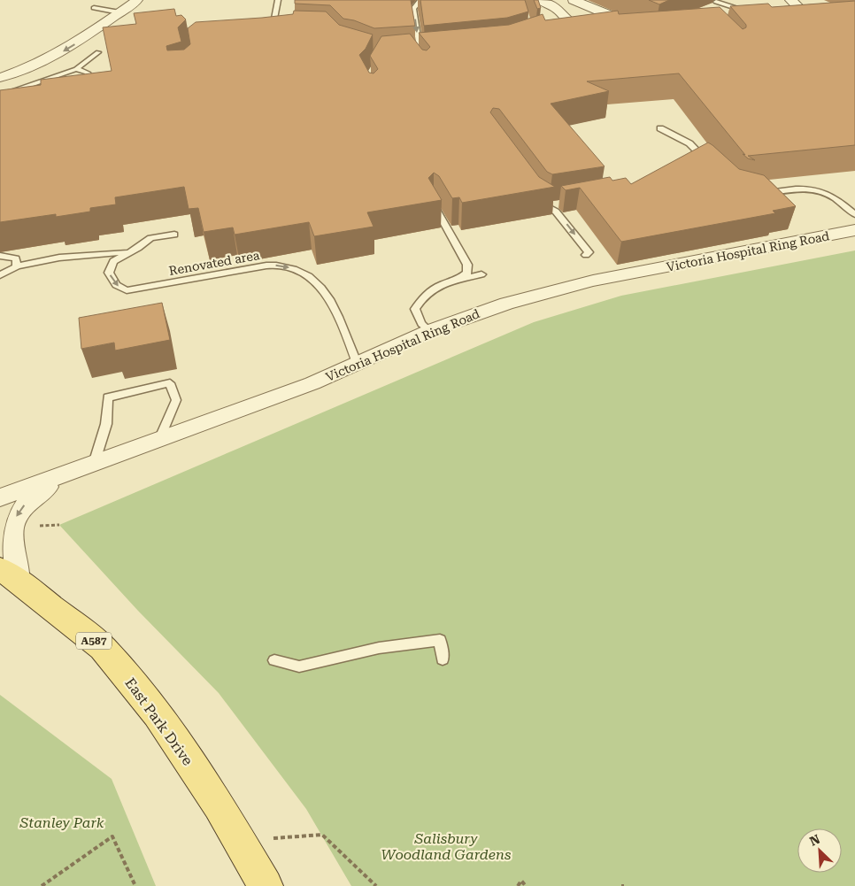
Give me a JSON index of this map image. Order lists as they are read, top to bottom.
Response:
{
  "streets": {
    "main road": ["A587", "East Park Drive"],
    "street": ["Victoria Hospital Ring Road"],
    "lane": ["Renovated area"]
  },
  "crossings": [
    ["Victoria Hospital Ring Road", "Renovated area"],
    ["Victoria Hospital Ring Road", "East Park Drive"]
  ],
  "parks": ["Stanley Park", "Salisbury Woodland Gardens"],
  "north": "top left"
}
